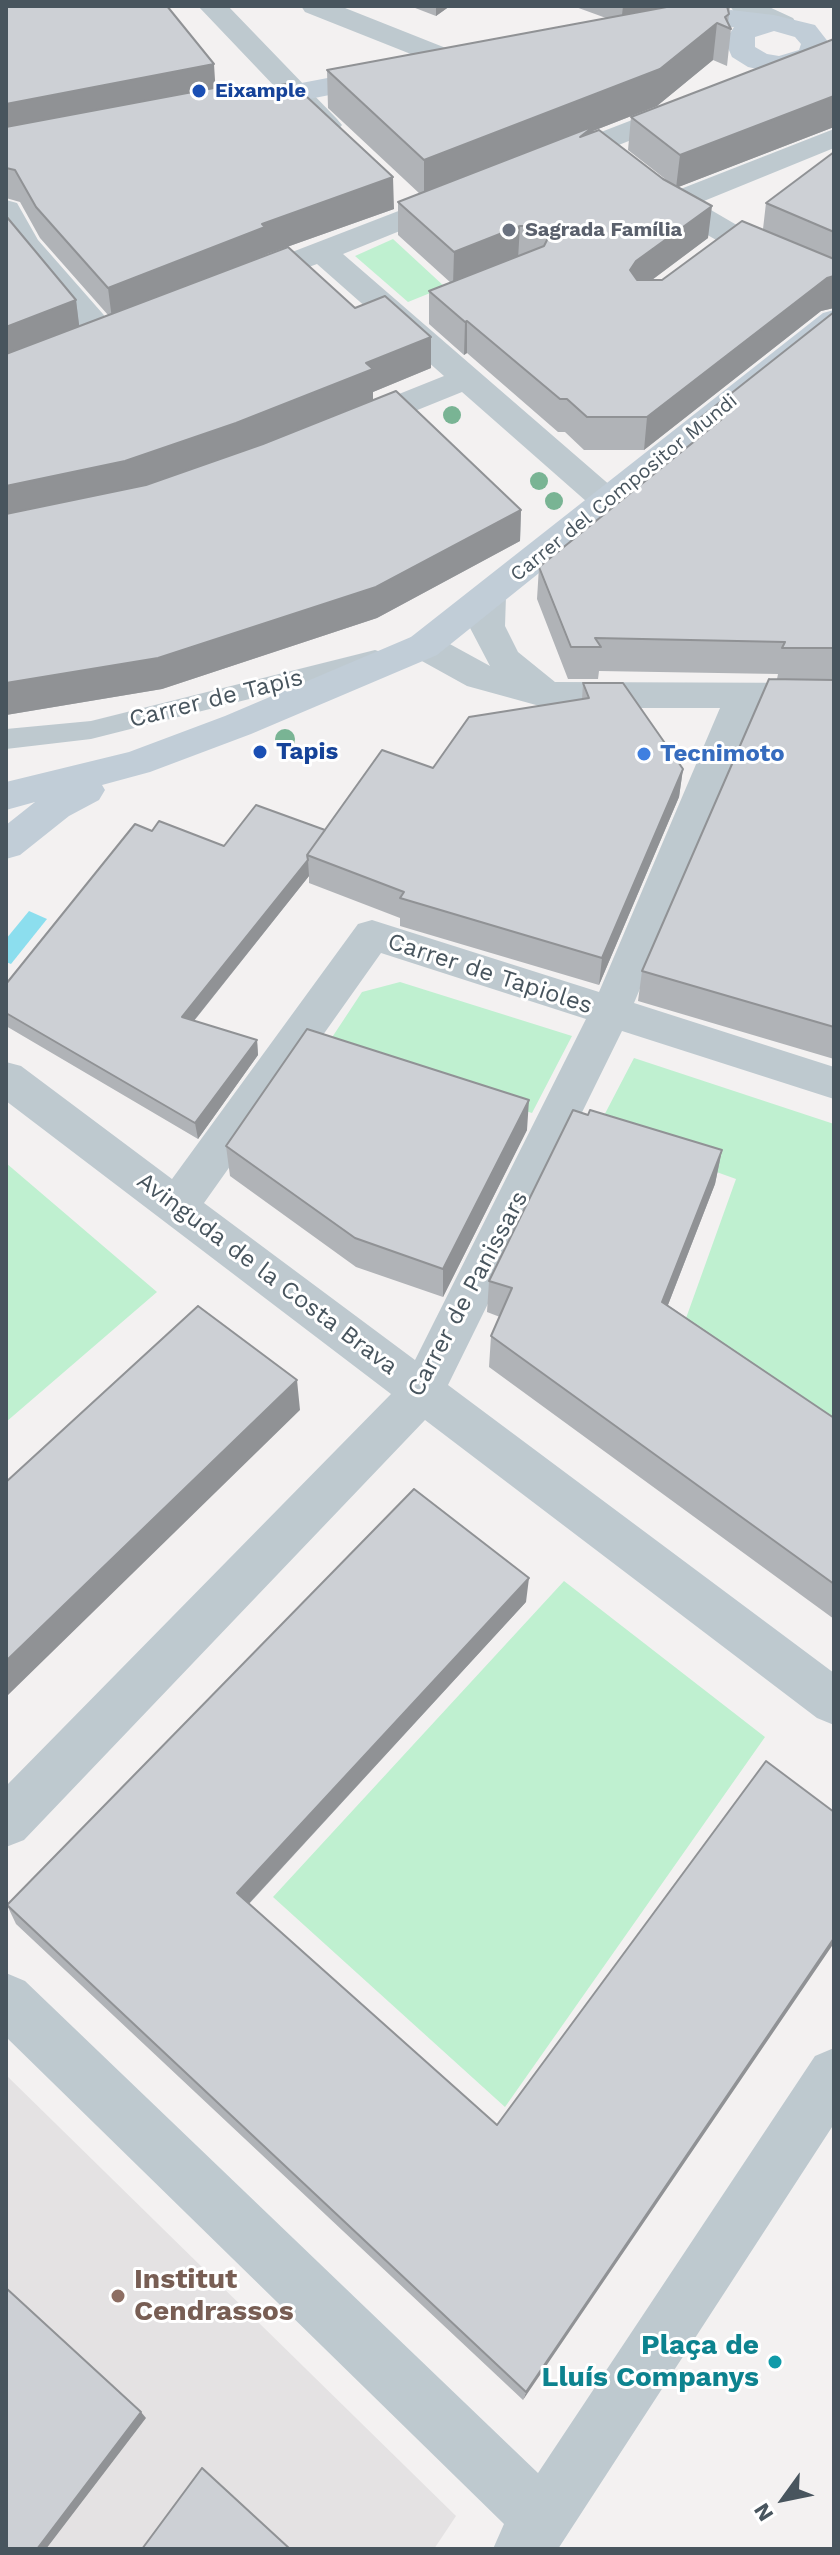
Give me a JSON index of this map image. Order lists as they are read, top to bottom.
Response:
{
  "streets": {
    "street": [
      "Carrer del Compositor Mundi",
      "Carrer de Tapis",
      "Carrer de Tapioles",
      "Avinguda de la Costa Brava",
      "Carrer de Panissars"
    ]
  },
  "crossings": [
    ["Carrer del Compositor Mundi", "Carrer de Tapis"],
    ["Carrer de Tapioles", "Avinguda de la Costa Brava"],
    ["Carrer de Tapioles", "Carrer de Panissars"],
    ["Avinguda de la Costa Brava", "Carrer de Panissars"]
  ],
  "places": [
    "Eixample",
    "Sagrada Família",
    "Tapis",
    "Tecnimoto",
    "Institut Cendrassos",
    "Plaça de Lluís Companys"
  ],
  "north": "bottom left"
}
